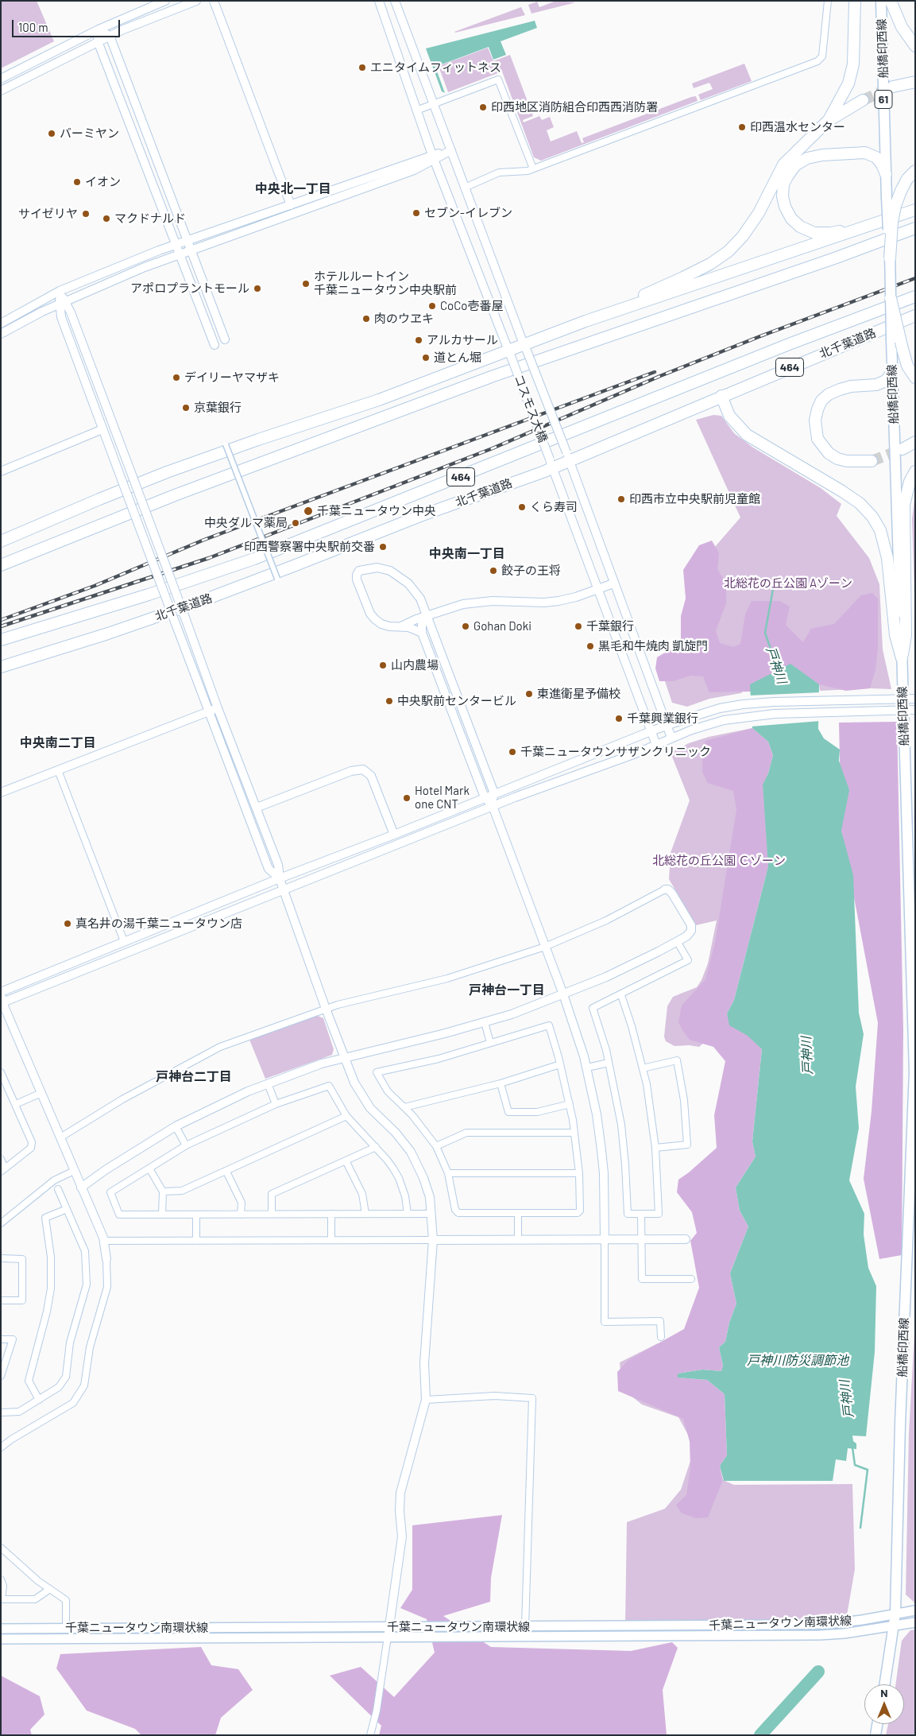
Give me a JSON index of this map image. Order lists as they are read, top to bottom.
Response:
{
  "streets": {
    "highway": ["北千葉道路", "464"],
    "main road": ["船橋印西線", "61", "千葉ニュータウン南環状線"],
    "street": ["コスモス大橋"]
  },
  "crossings": [
    ["船橋印西線", "千葉ニュータウン南環状線"],
    ["北千葉道路", "コスモス大橋"]
  ],
  "districts": [
    "中央北一丁目",
    "中央南一丁目",
    "中央南二丁目",
    "戸神台一丁目",
    "戸神台二丁目"
  ],
  "water": ["戸神川", "戸神川防災調節池"],
  "parks": ["北総花の丘公園 Aゾーン", "北総花の丘公園 Ｃゾーン"],
  "places": [
    "エニタイムフィットネス",
    "印西地区消防組合印西西消防署",
    "印西温水センター",
    "バーミヤン",
    "イオン",
    "セブン-イレブン",
    "サイゼリヤ",
    "マクドナルド",
    "ホテルルートイン 千葉ニュータウン中央駅前",
    "アポロプラントモール",
    "CoCo壱番屋",
    "肉のウヱキ",
    "アルカサール",
    "道とん堀",
    "デイリーヤマザキ",
    "京葉銀行",
    "印西市立中央駅前児童館",
    "くら寿司",
    "千葉ニュータウン中央",
    "中央ダルマ薬局",
    "印西警察署中央駅前交番",
    "餃子の王将",
    "Gohan Doki",
    "千葉銀行",
    "黒毛和牛焼肉 凱旋門",
    "山内農場",
    "東進衛星予備校",
    "中央駅前センタービル",
    "千葉興業銀行",
    "千葉ニュータウンサザンクリニック",
    "Hotel Mark one CNT",
    "真名井の湯千葉ニュータウン店"
  ],
  "scale_bar": "100 m",
  "north": "top"
}
